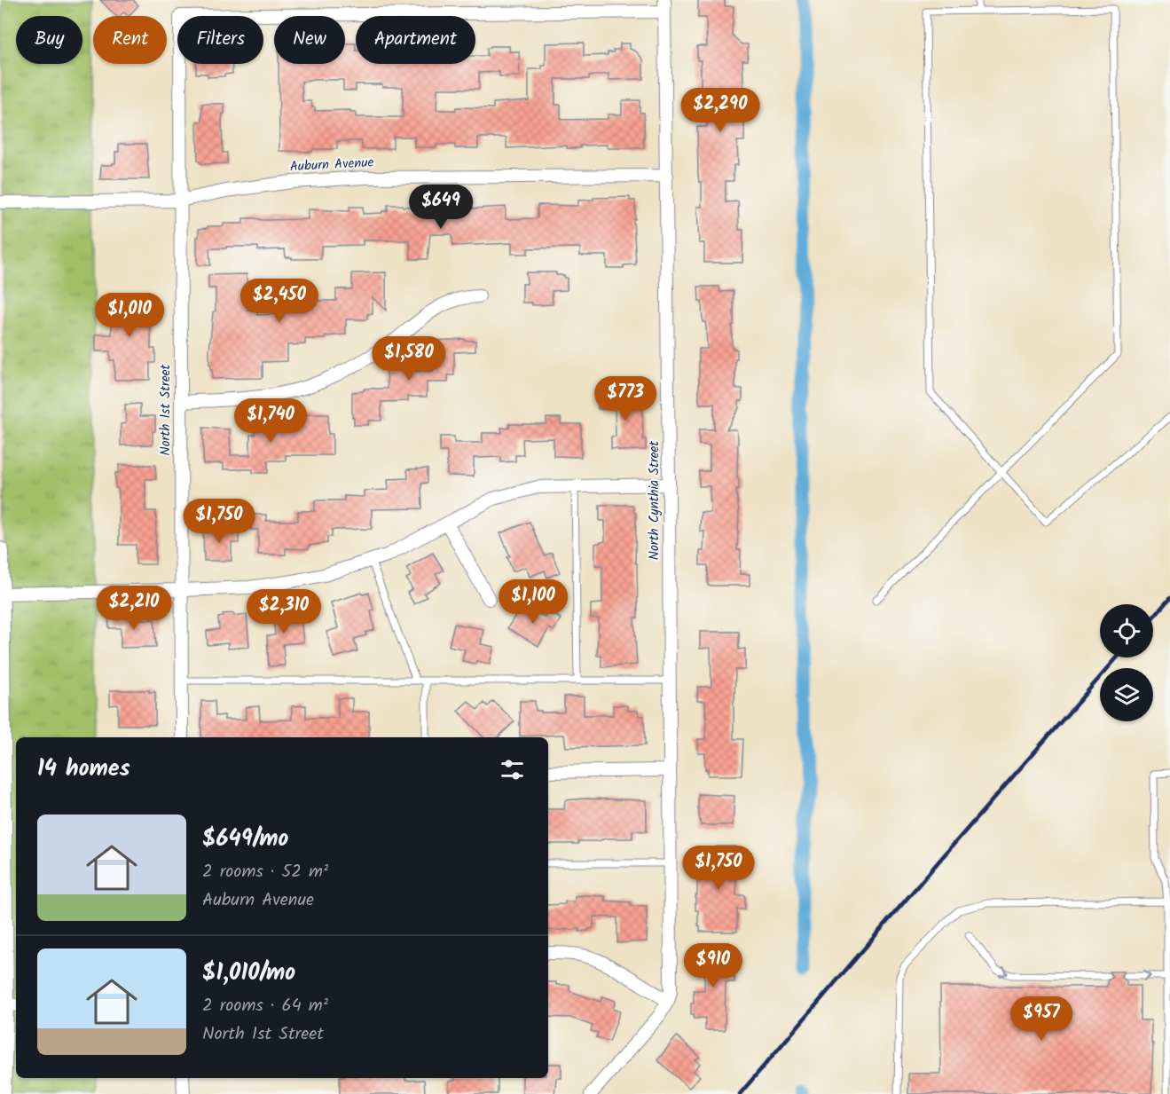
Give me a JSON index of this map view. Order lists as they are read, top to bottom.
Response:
{
  "streets": {
    "street": ["Auburn Avenue", "North 1st Street", "North Cynthia Street"]
  },
  "crossings": [
    ["Auburn Avenue", "North 1st Street"],
    ["Auburn Avenue", "North Cynthia Street"],
    ["North 1st Street", "North Cynthia Street"]
  ],
  "page": {
    "chip": [
      "Buy",
      "Rent",
      "Filters",
      "New",
      "Apartment"
    ],
    "price": [
      "$2,290",
      "$649",
      "$2,450",
      "$1,010",
      "$1,580",
      "$773",
      "$1,740",
      "$1,750",
      "$1,100",
      "$2,210",
      "$2,310",
      "$1,750",
      "$910",
      "$957"
    ],
    "heading": "14 homes",
    "list": [
      {
        "name": "$649/mo",
        "note": "2 rooms · 52 m² · Auburn Avenue"
      },
      {
        "name": "$1,010/mo",
        "note": "2 rooms · 64 m² · North 1st Street"
      }
    ]
  }
}
